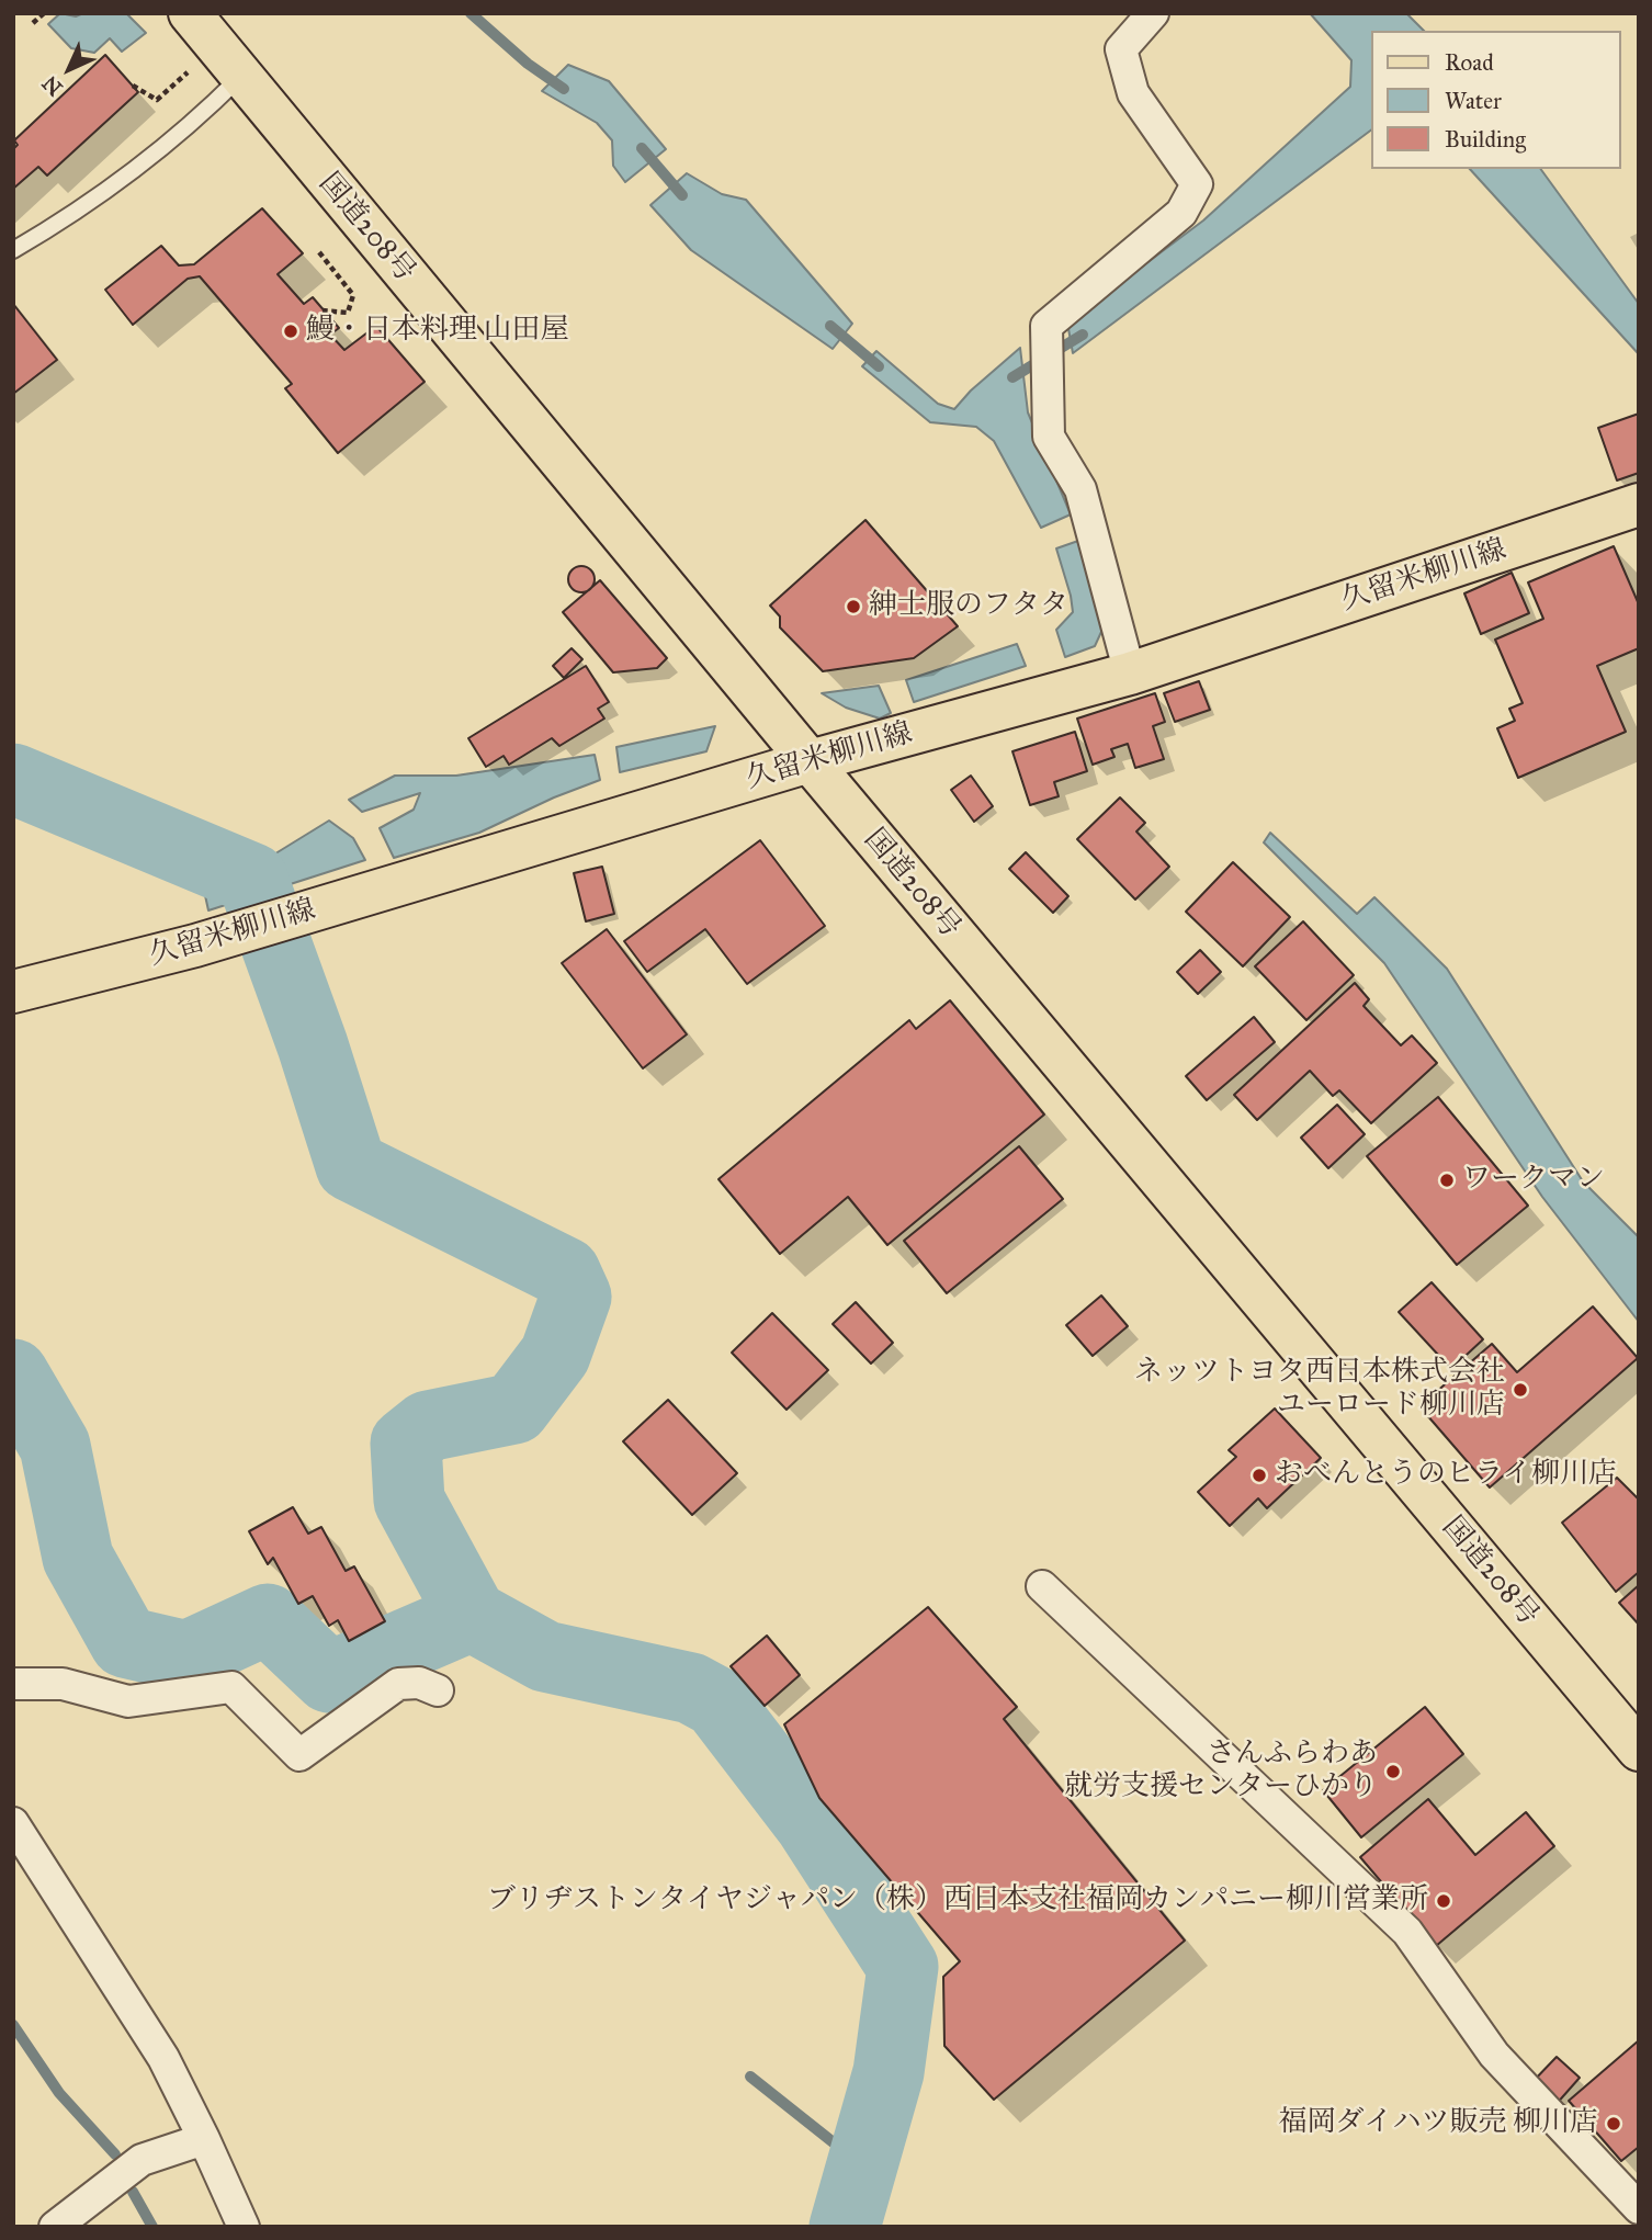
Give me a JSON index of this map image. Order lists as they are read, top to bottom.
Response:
{
  "streets": {
    "main road": ["国道208号", "久留米柳川線"]
  },
  "crossings": [
    ["国道208号", "久留米柳川線"]
  ],
  "places": [
    "鰻・日本料理 山田屋",
    "紳士服のフタタ",
    "ワークマン",
    "ネッツトヨタ西日本株式会社 ユーロード柳川店",
    "おべんとうのヒライ柳川店",
    "さんふらわあ 就労支援センターひかり",
    "ブリヂストンタイヤジャパン（株）西日本支社福岡カンパニー柳川営業所",
    "福岡ダイハツ販売 柳川店"
  ],
  "legend": ["Road", "Water", "Building"],
  "north": "bottom left"
}
